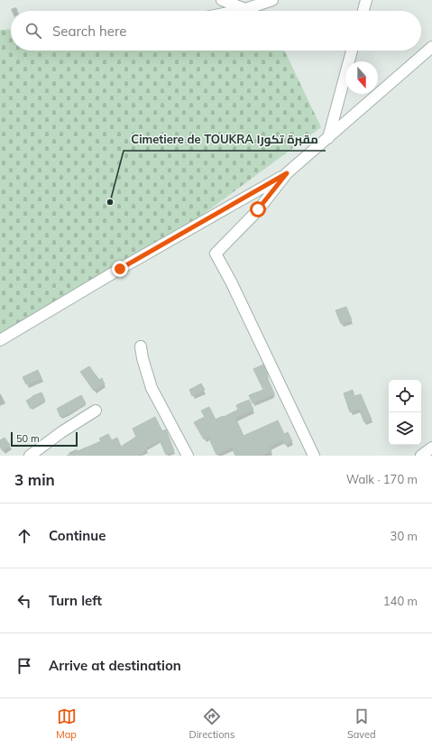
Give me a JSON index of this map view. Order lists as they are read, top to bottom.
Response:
{
  "places": ["Cimetiere de TOUKRA مقبرة تكورا"],
  "scale_bar": "50 m",
  "north": "bottom",
  "page": {
    "search": "Search here",
    "scale": "50 m",
    "heading": ["3 min", "Walk · 170 m"],
    "list": [
      ["Continue", "30 m"],
      ["Turn left", "140 m"],
      "Arrive at destination"
    ],
    "nav": ["Map", "Directions", "Saved"]
  }
}
